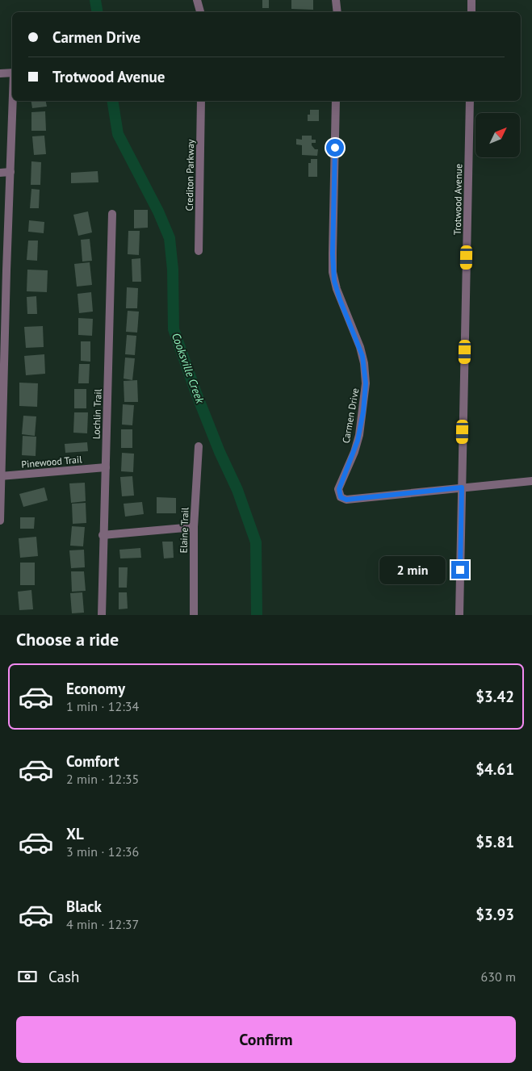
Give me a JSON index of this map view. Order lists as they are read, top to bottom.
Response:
{
  "streets": {
    "street": [
      "Crediton Parkway",
      "Trotwood Avenue",
      "Lochlin Trail",
      "Carmen Drive",
      "Pinewood Trail",
      "Elaine Trail"
    ]
  },
  "crossings": [
    ["Trotwood Avenue", "Carmen Drive"],
    ["Lochlin Trail", "Pinewood Trail"]
  ],
  "water": ["Cooksville Creek"],
  "north": "top right",
  "page": {
    "banner": ["Carmen Drive", "Trotwood Avenue"],
    "bubble": "2 min",
    "heading": "Choose a ride",
    "list": [
      {
        "name": "Economy",
        "note": "1 min · 12:34",
        "value": "$3.42"
      },
      {
        "name": "Comfort",
        "note": "2 min · 12:35",
        "value": "$4.61"
      },
      {
        "name": "XL",
        "note": "3 min · 12:36",
        "value": "$5.81"
      },
      {
        "name": "Black",
        "note": "4 min · 12:37",
        "value": "$3.93"
      }
    ],
    "pay": ["Cash", "630 m"],
    "buttons": "Confirm"
  }
}
